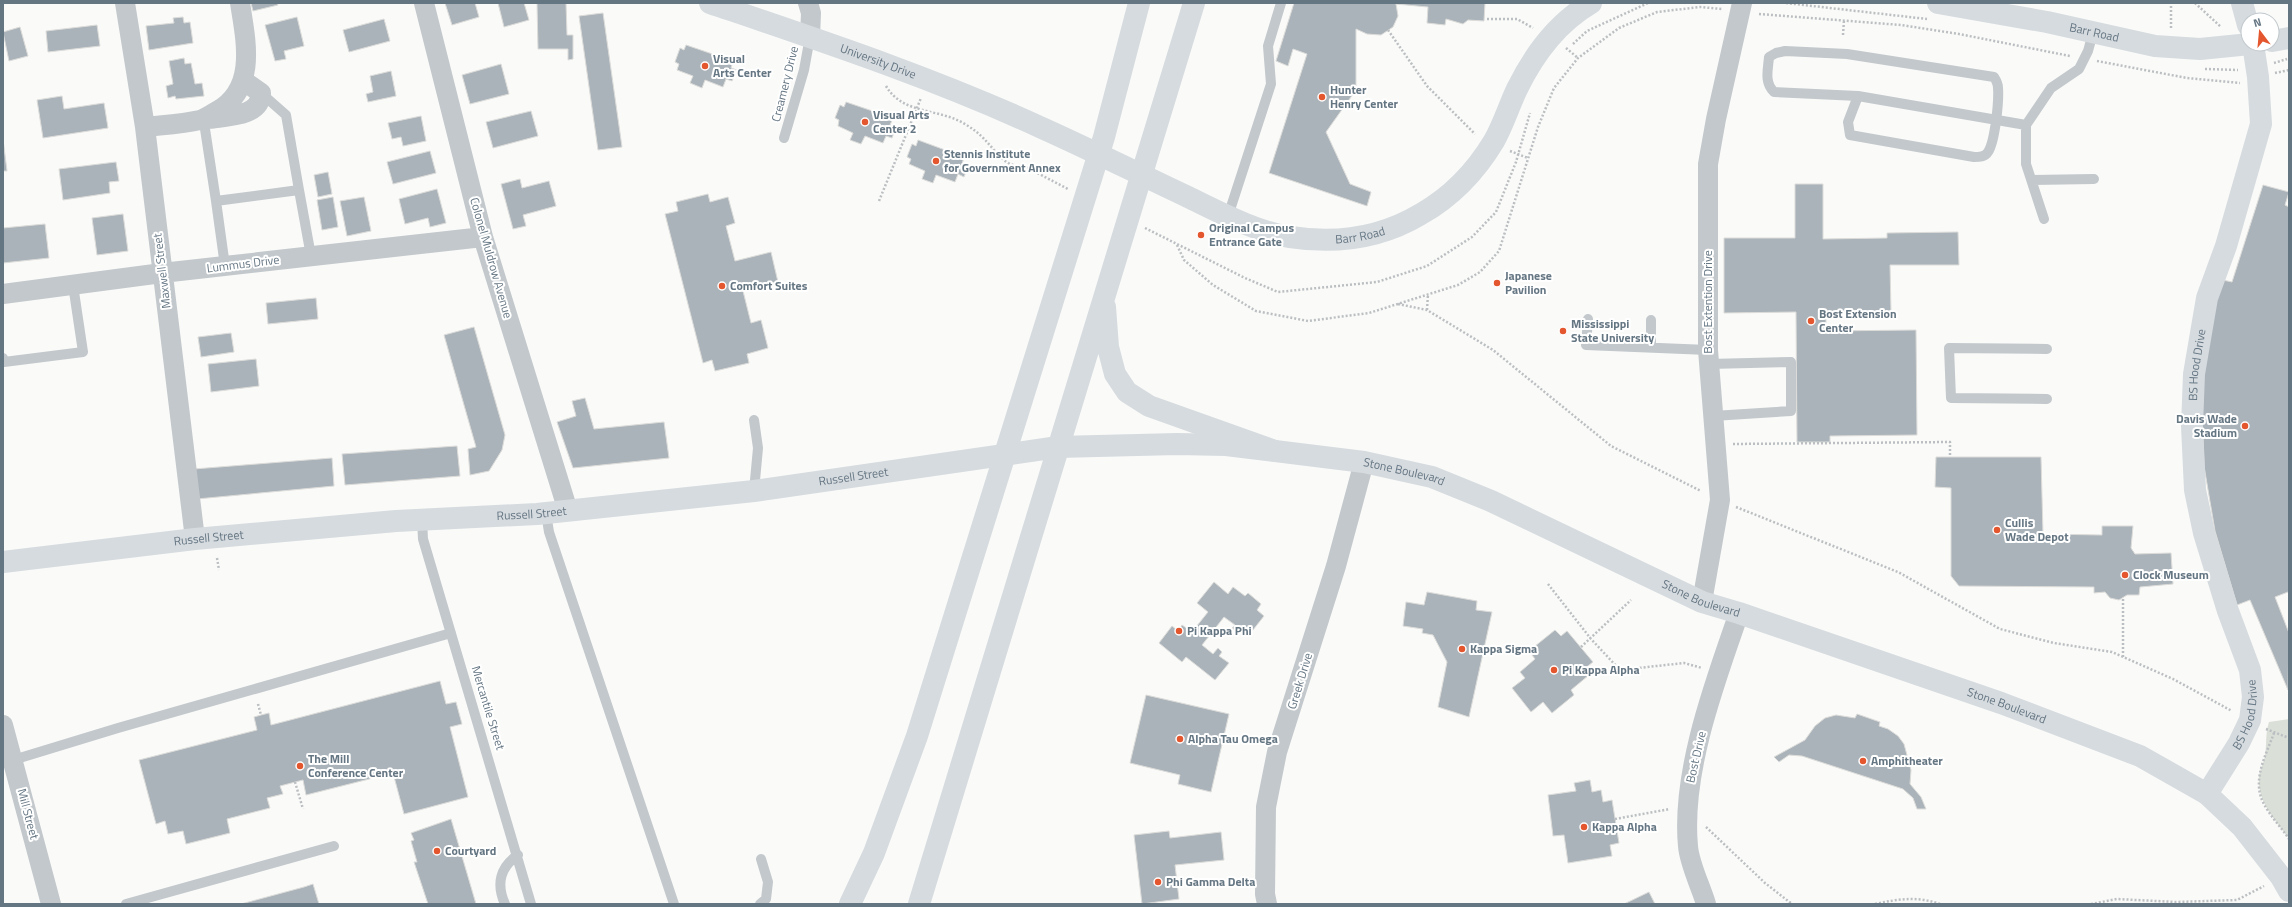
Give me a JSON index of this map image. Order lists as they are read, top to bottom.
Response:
{
  "streets": {
    "street": [
      "Barr Road",
      "University Drive",
      "Colonel Muldrow Avenue",
      "Lummus Drive",
      "Maxwell Street",
      "Bost Extention Drive",
      "BS Hood Drive",
      "Stone Boulevard",
      "Russell Street",
      "Greek Drive",
      "Bost Drive",
      "Mill Street"
    ],
    "lane": ["Creamery Drive", "Mercantile Street"]
  },
  "crossings": [
    ["Barr Road", "University Drive"],
    ["University Drive", "Creamery Drive"],
    ["Colonel Muldrow Avenue", "Lummus Drive"],
    ["Colonel Muldrow Avenue", "Russell Street"],
    ["Lummus Drive", "Maxwell Street"],
    ["Maxwell Street", "Russell Street"],
    ["Bost Extention Drive", "Stone Boulevard"],
    ["BS Hood Drive", "Stone Boulevard"],
    ["Stone Boulevard", "Russell Street"],
    ["Stone Boulevard", "Greek Drive"],
    ["Stone Boulevard", "Bost Drive"],
    ["Russell Street", "Mercantile Street"]
  ],
  "places": [
    "Visual Arts Center",
    "Hunter Henry Center",
    "Visual Arts Center 2",
    "Stennis Institute for Government Annex",
    "Original Campus Entrance Gate",
    "Japanese Pavilion",
    "Comfort Suites",
    "Bost Extension Center",
    "Mississippi State University",
    "Davis Wade Stadium",
    "Cullis Wade Depot",
    "Clock Museum",
    "Pi Kappa Phi",
    "Kappa Sigma",
    "Pi Kappa Alpha",
    "Alpha Tau Omega",
    "Amphitheater",
    "The Mill Conference Center",
    "Kappa Alpha",
    "Courtyard",
    "Phi Gamma Delta"
  ],
  "north": "top"
}
